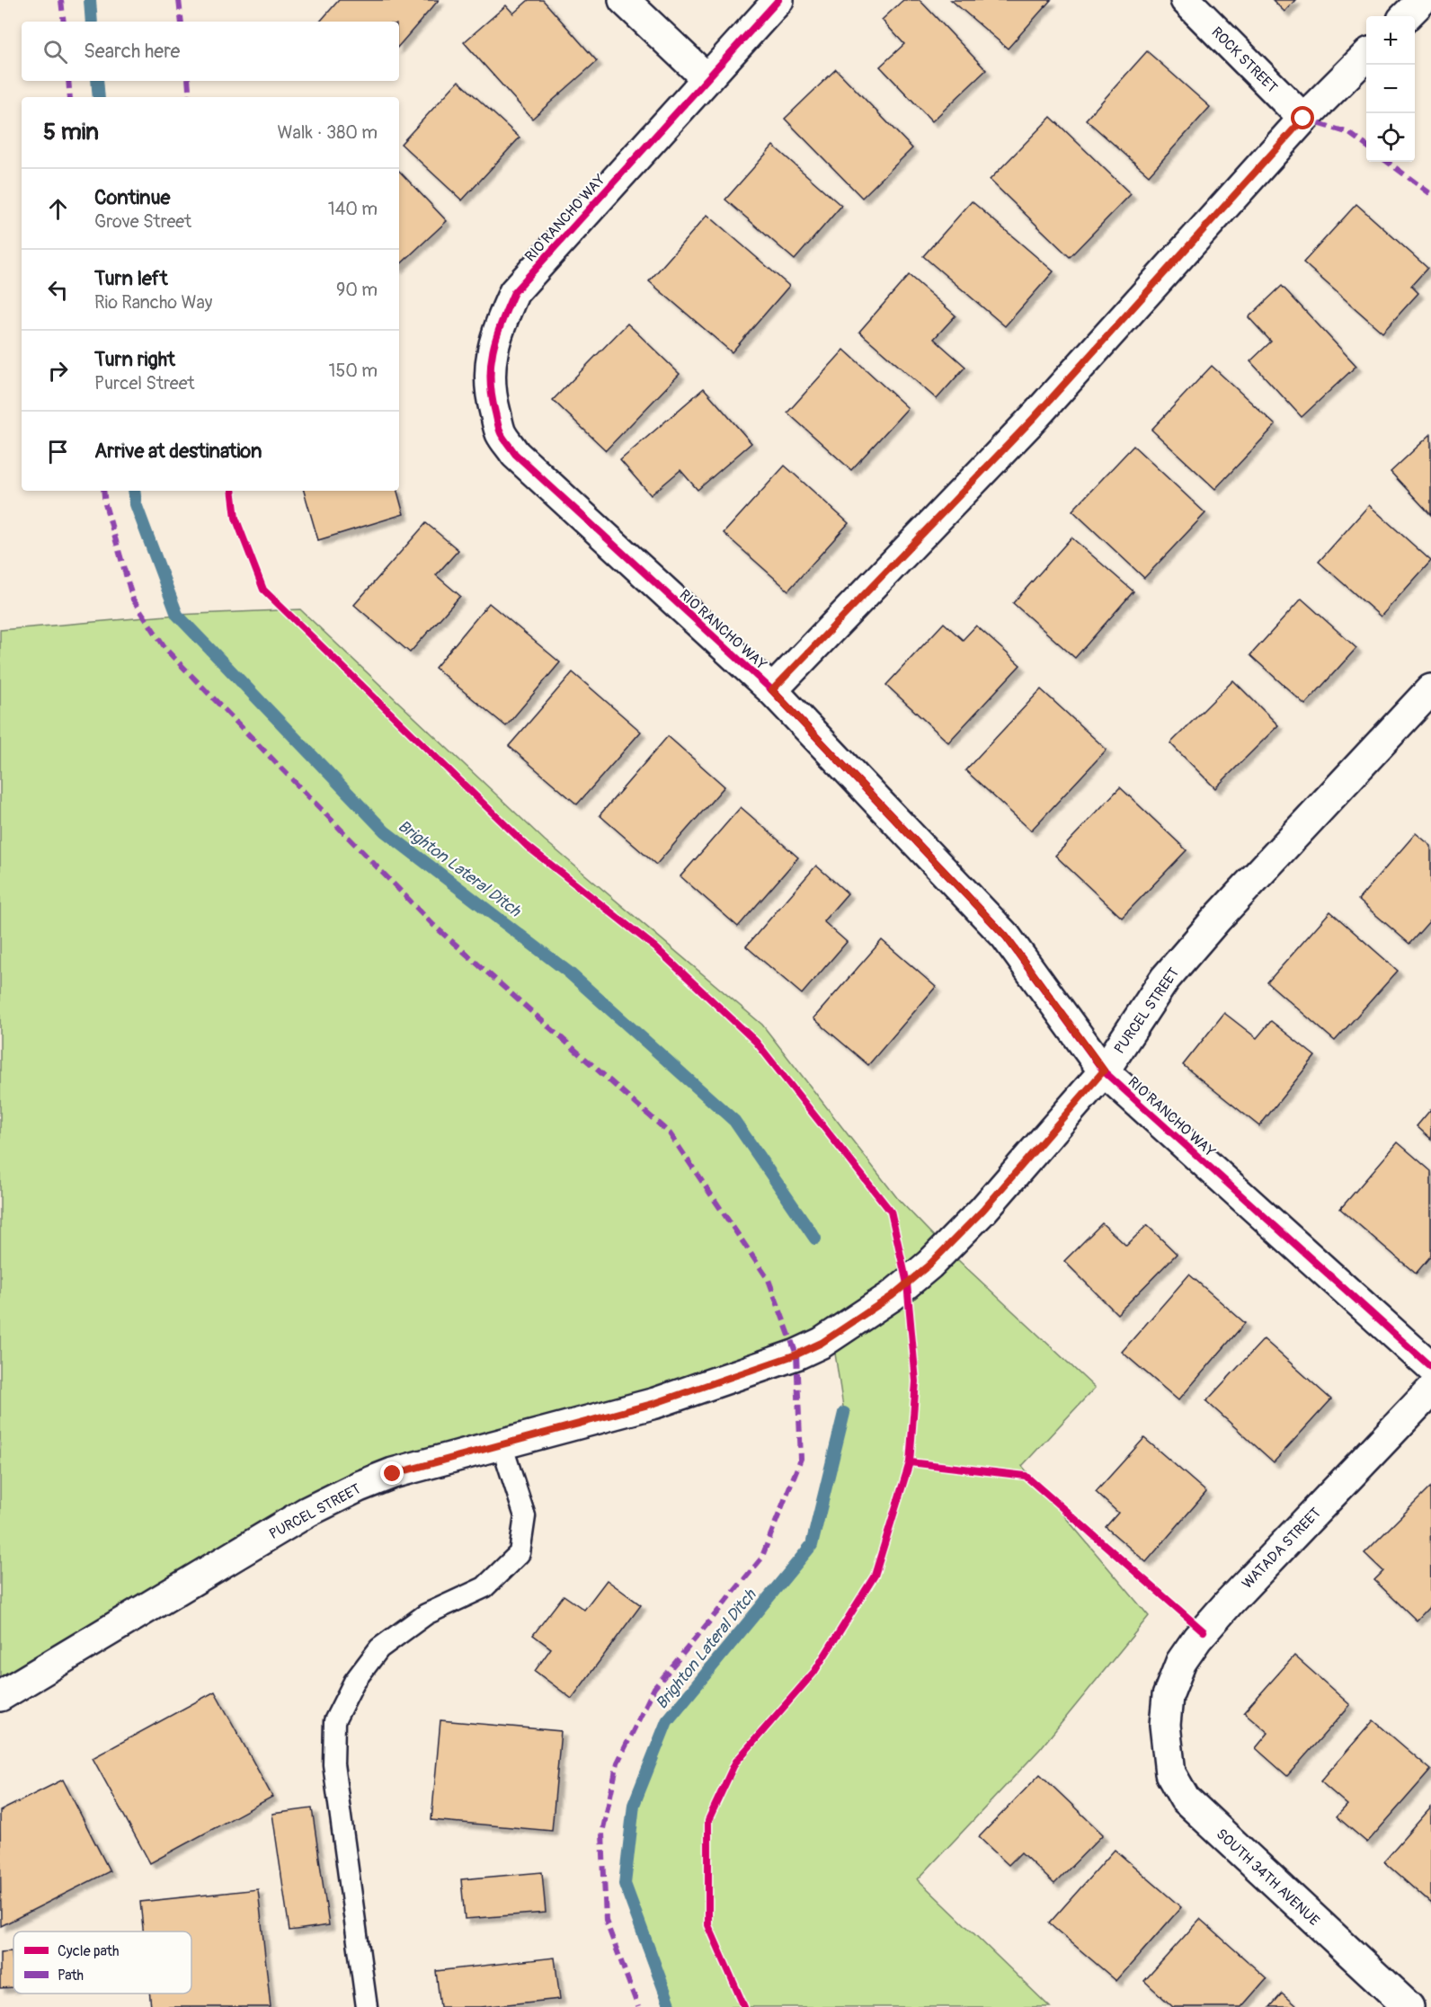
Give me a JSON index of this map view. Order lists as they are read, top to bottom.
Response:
{
  "streets": {
    "street": [
      "ROCK STREET",
      "RIO RANCHO WAY",
      "PURCEL STREET",
      "WATADA STREET",
      "SOUTH 34TH AVENUE"
    ]
  },
  "crossings": [
    ["RIO RANCHO WAY", "PURCEL STREET"],
    ["WATADA STREET", "SOUTH 34TH AVENUE"]
  ],
  "water": ["Brighton Lateral Ditch"],
  "legend": ["Cycle path", "Path"],
  "page": {
    "map_buttons": ["+", "−"],
    "search": "Search here",
    "heading": ["5 min", "Walk · 380 m"],
    "list": [
      ["Continue", "Grove Street", "140 m"],
      ["Turn left", "Rio Rancho Way", "90 m"],
      ["Turn right", "Purcel Street", "150 m"],
      "Arrive at destination"
    ]
  }
}
